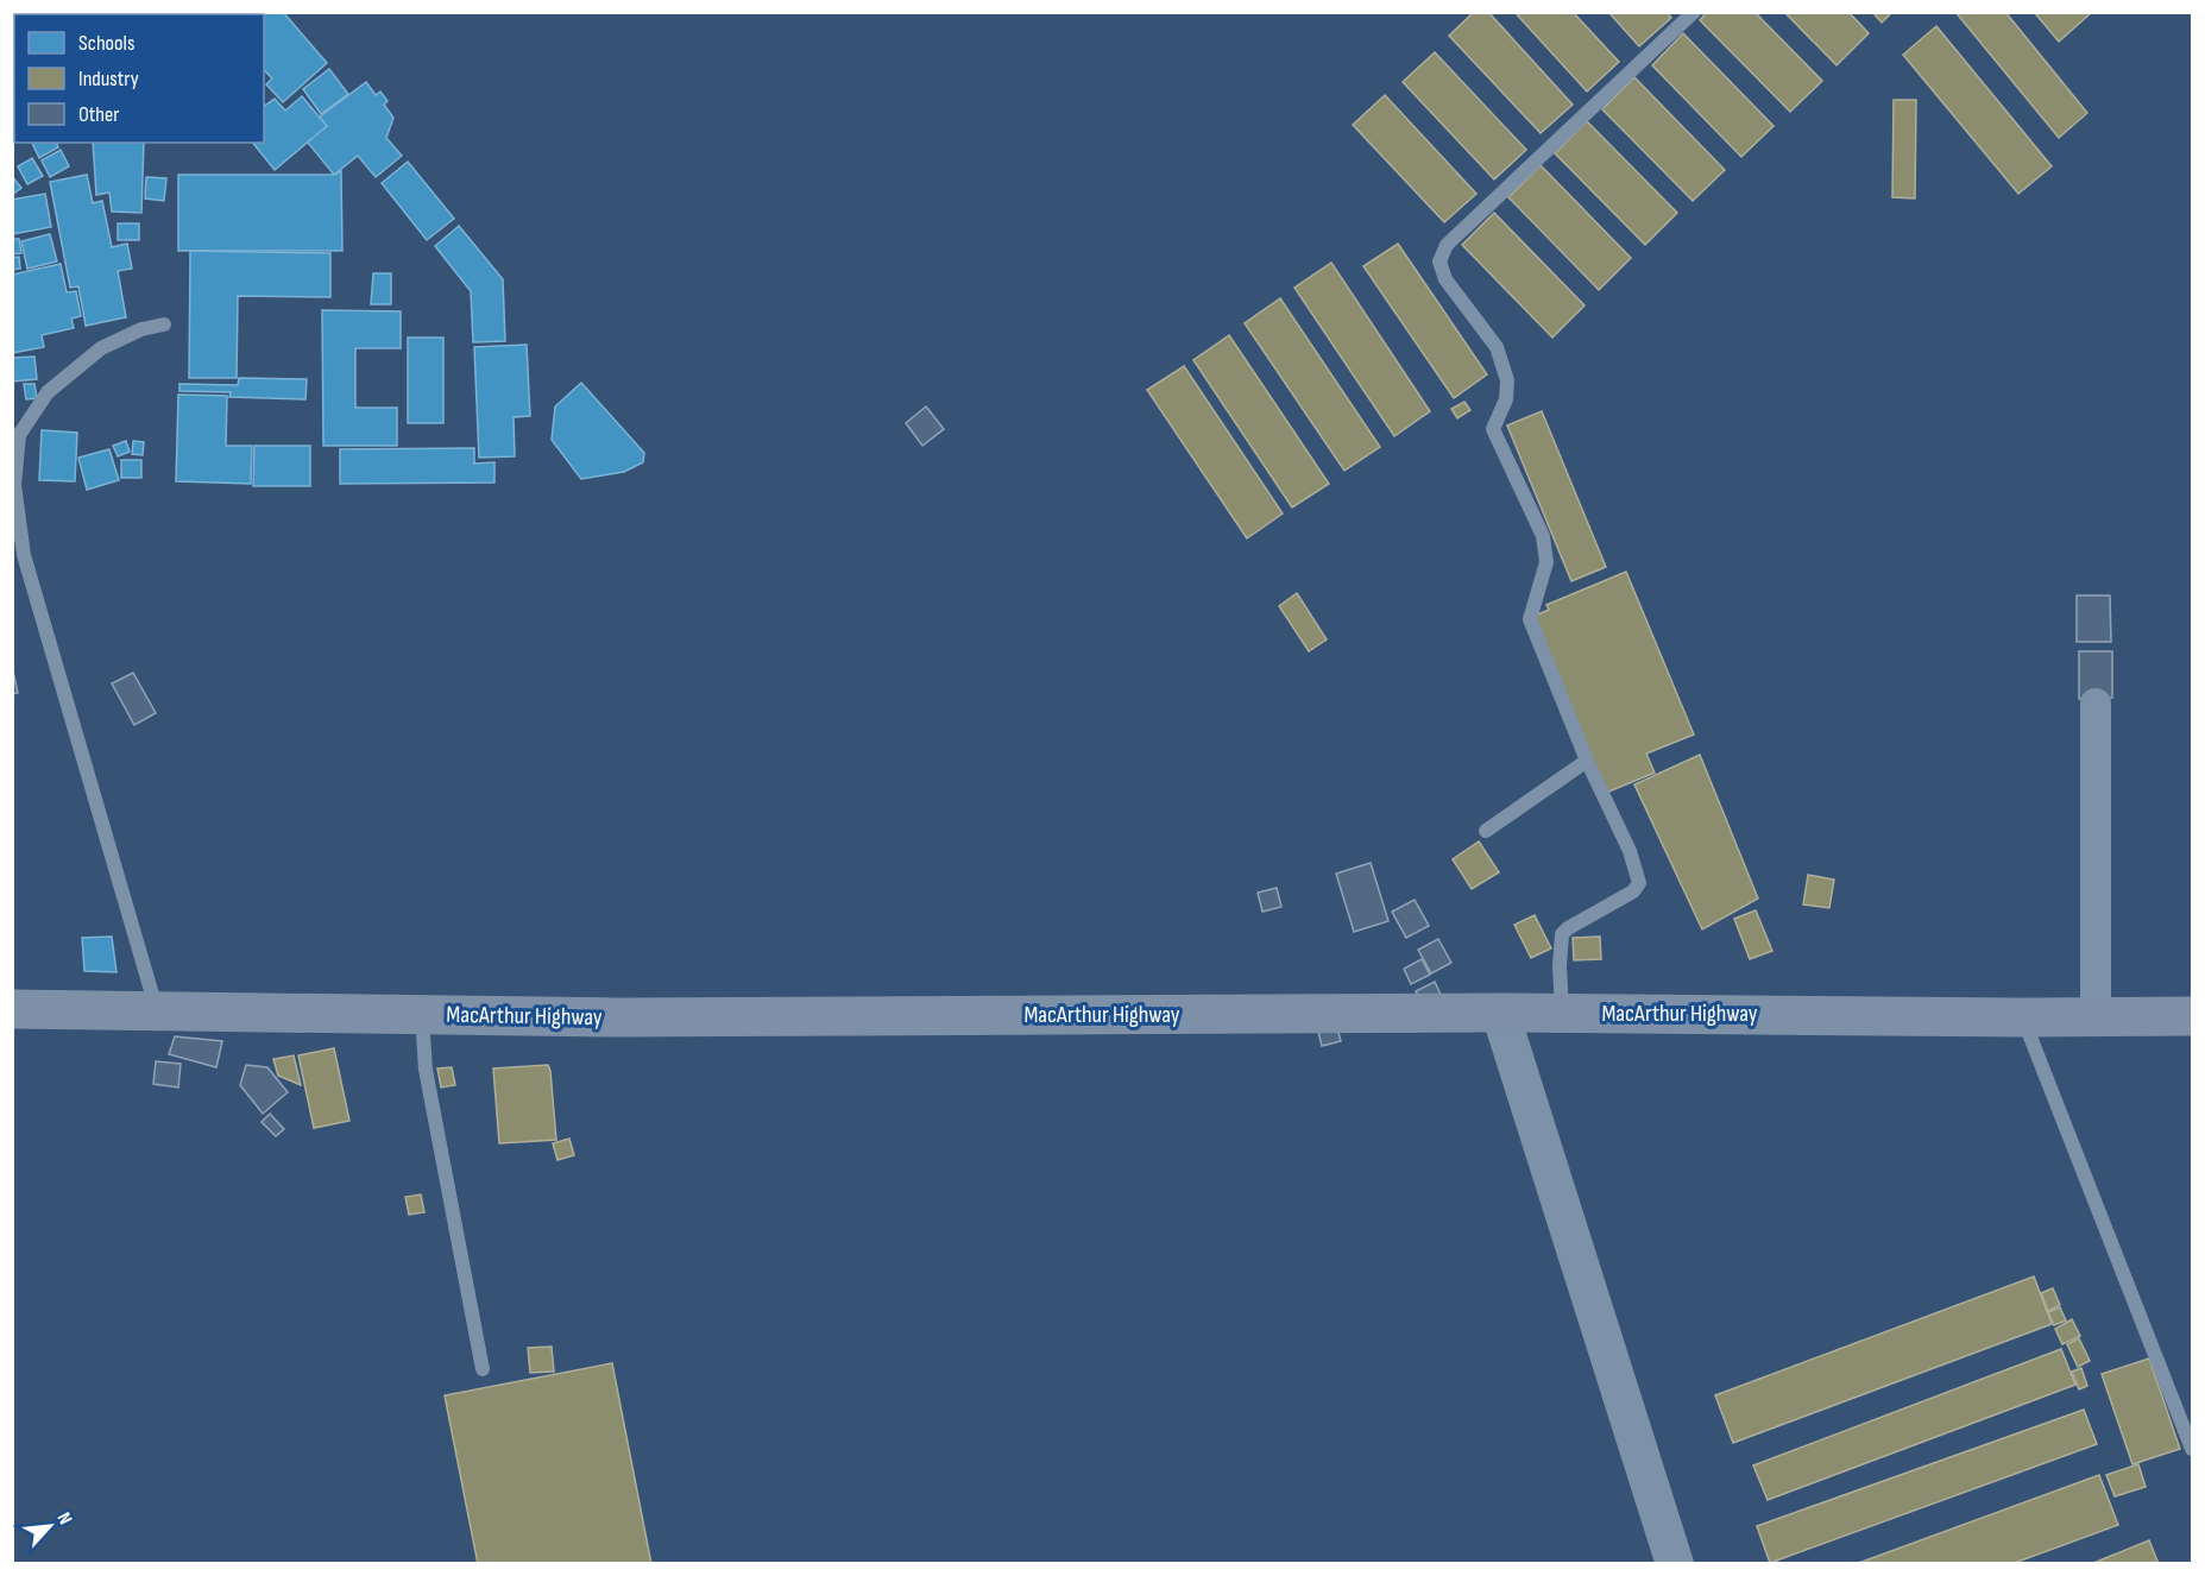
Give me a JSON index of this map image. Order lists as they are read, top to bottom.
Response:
{
  "streets": {
    "highway": ["MacArthur Highway"]
  },
  "legend": ["Schools", "Industry", "Other"],
  "north": "top right"
}
